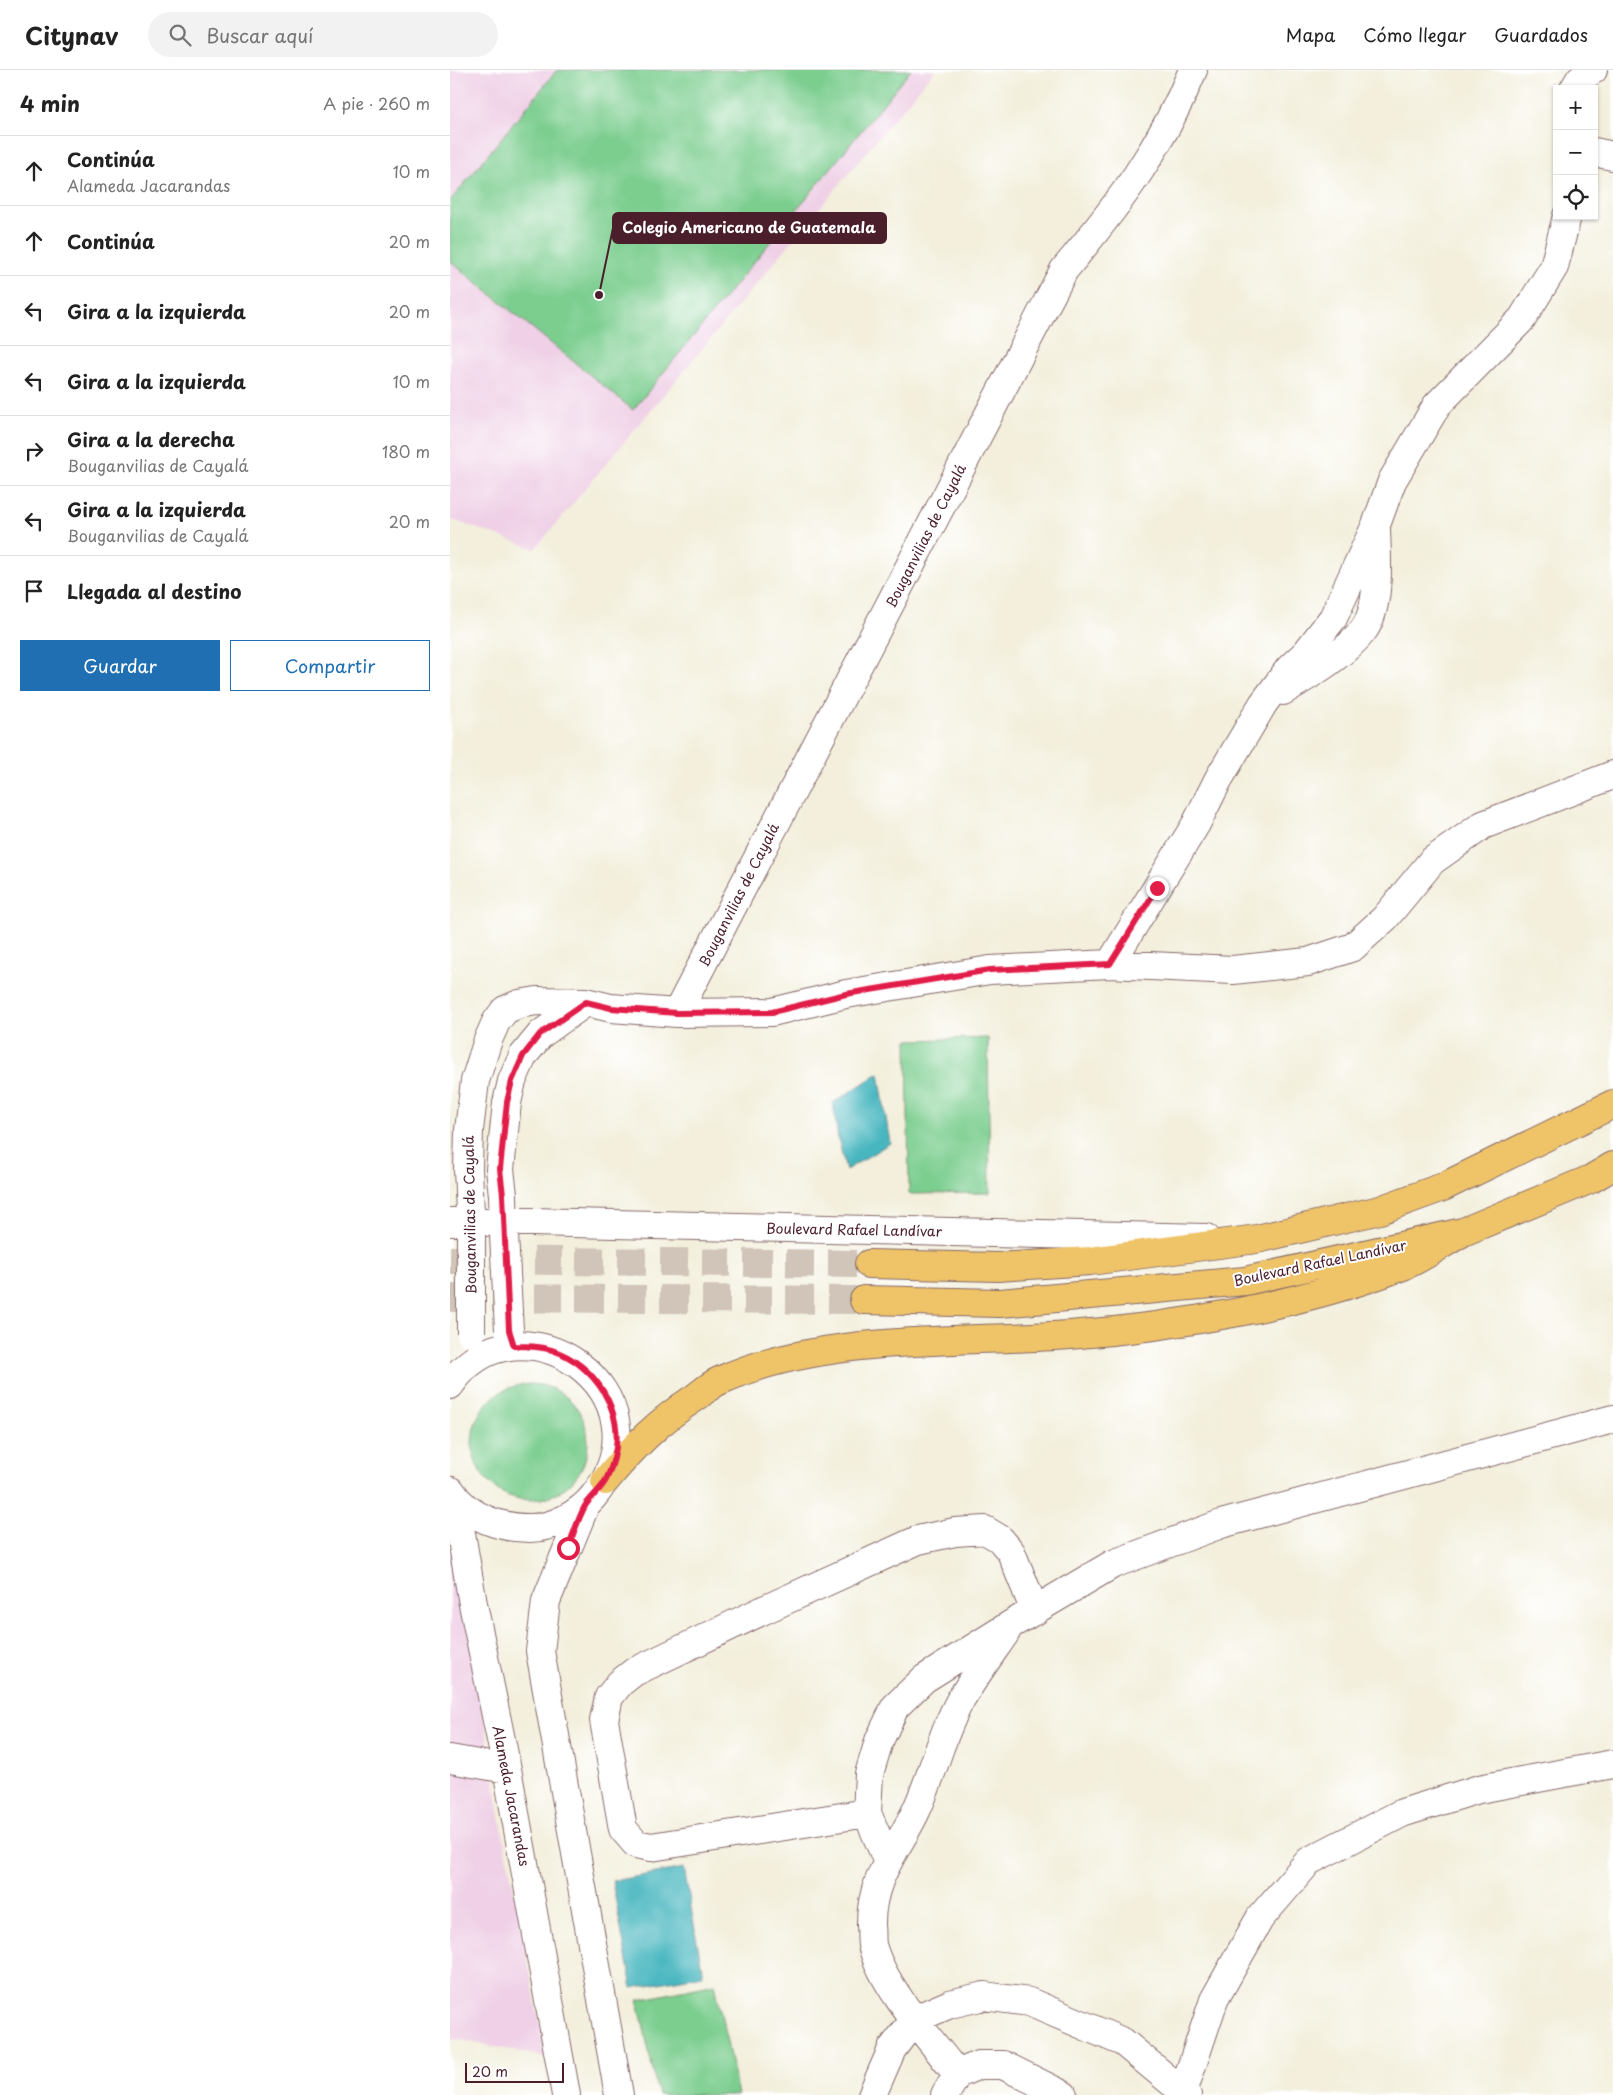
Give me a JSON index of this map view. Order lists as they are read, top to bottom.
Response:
{
  "streets": {
    "main road": ["Boulevard Rafael Landívar"],
    "street": ["Bouganvilias de Cayalá", "Alameda Jacarandas"]
  },
  "crossings": [
    ["Bouganvilias de Cayalá", "Boulevard Rafael Landívar"]
  ],
  "places": ["Colegio Americano de Guatemala"],
  "scale_bar": "20 m",
  "page": {
    "header": "Citynav",
    "search": "Buscar aquí",
    "nav": ["Mapa", "Cómo llegar", "Guardados"],
    "heading": ["4 min", "A pie · 260 m"],
    "map_buttons": ["+", "−"],
    "list": [
      ["Continúa", "Alameda Jacarandas", "10 m"],
      ["Continúa", "20 m"],
      ["Gira a la izquierda", "20 m"],
      ["Gira a la izquierda", "10 m"],
      ["Gira a la derecha", "Bouganvilias de Cayalá", "180 m"],
      ["Gira a la izquierda", "Bouganvilias de Cayalá", "20 m"],
      "Llegada al destino"
    ],
    "buttons": ["Guardar", "Compartir"],
    "scale": "20 m"
  }
}
